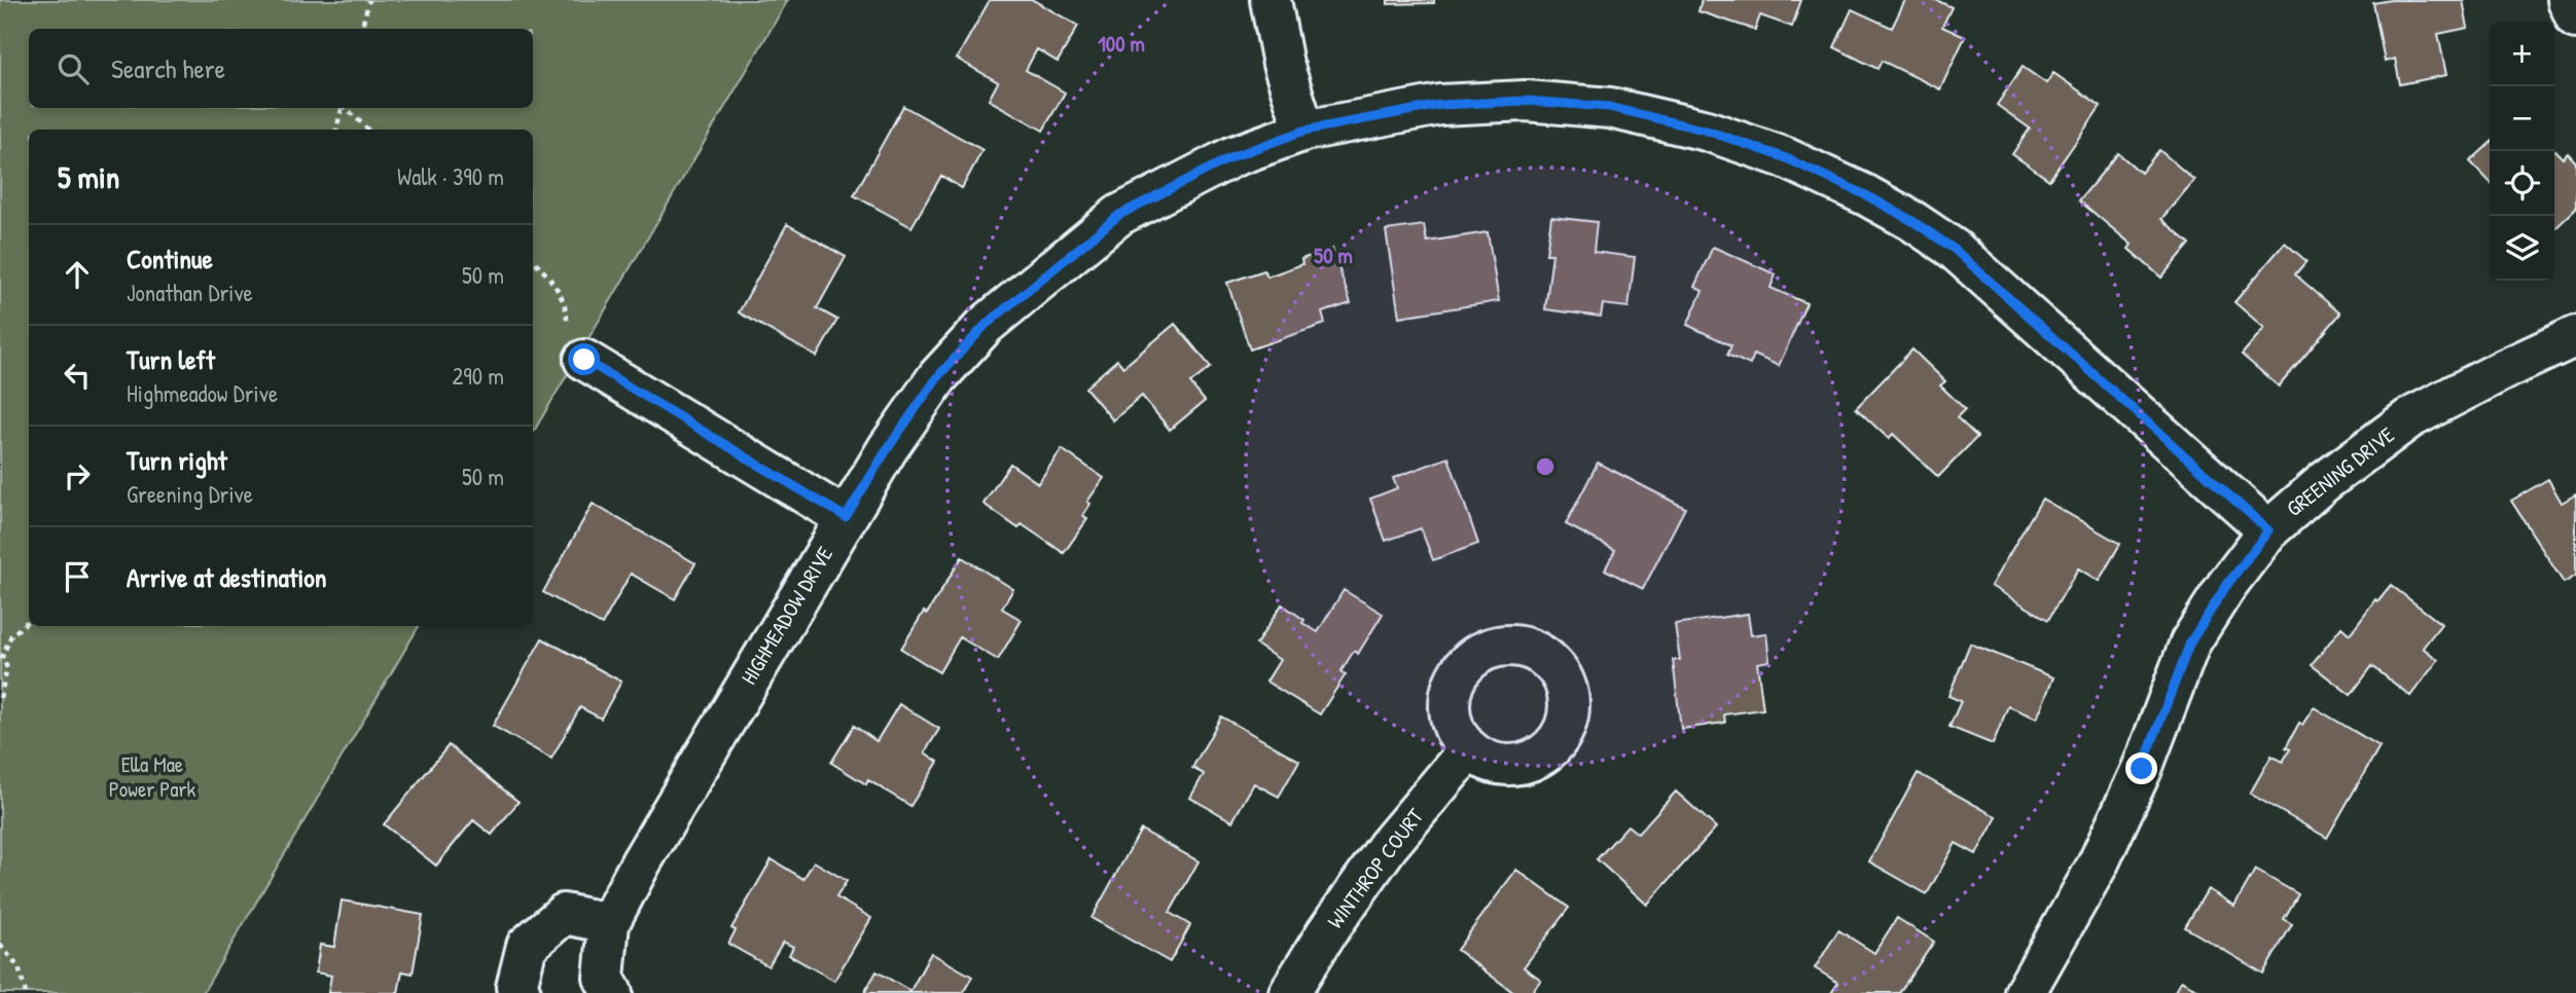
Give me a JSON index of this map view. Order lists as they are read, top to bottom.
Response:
{
  "streets": {
    "street": ["GREENING DRIVE", "HIGHMEADOW DRIVE", "WINTHROP COURT"]
  },
  "crossings": [
    ["GREENING DRIVE", "HIGHMEADOW DRIVE"]
  ],
  "parks": ["Ella Mae Power Park"],
  "page": {
    "map_buttons": ["+", "−"],
    "search": "Search here",
    "heading": ["5 min", "Walk · 390 m"],
    "list": [
      ["Continue", "Jonathan Drive", "50 m"],
      ["Turn left", "Highmeadow Drive", "290 m"],
      ["Turn right", "Greening Drive", "50 m"],
      "Arrive at destination"
    ]
  },
  "rings": ["100 m", "50 m"]
}
